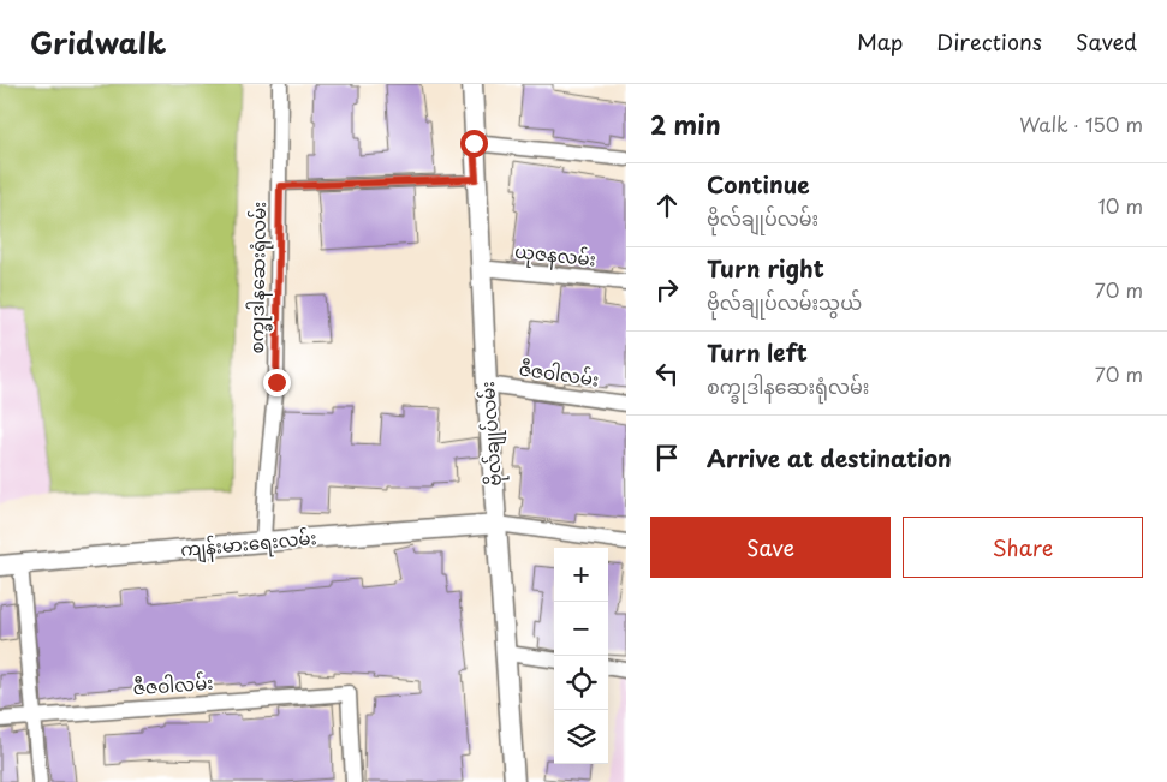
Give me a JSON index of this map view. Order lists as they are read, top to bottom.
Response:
{
  "streets": {
    "street": [
      "ယုဇနလမ်း",
      "စက္ခုဒါနဆေးရုံလမ်း",
      "ဇီဇဝါလမ်း",
      "ဗိုလ်ချုပ်လမ်း",
      "ကျန်းမားရေးလမ်း"
    ]
  },
  "crossings": [
    ["ယုဇနလမ်း", "ဗိုလ်ချုပ်လမ်း"],
    ["စက္ခုဒါနဆေးရုံလမ်း", "ကျန်းမားရေးလမ်း"],
    ["ဇီဇဝါလမ်း", "ဗိုလ်ချုပ်လမ်း"],
    ["ဗိုလ်ချုပ်လမ်း", "ကျန်းမားရေးလမ်း"]
  ],
  "page": {
    "header": "Gridwalk",
    "nav": ["Map", "Directions", "Saved"],
    "heading": ["2 min", "Walk · 150 m"],
    "list": [
      ["Continue", "ဗိုလ်ချုပ်လမ်း", "10 m"],
      ["Turn right", "ဗိုလ်ချုပ်လမ်းသွယ်", "70 m"],
      ["Turn left", "စက္ခုဒါနဆေးရုံလမ်း", "70 m"],
      "Arrive at destination"
    ],
    "buttons": ["Save", "Share"],
    "map_buttons": ["+", "−"]
  }
}
